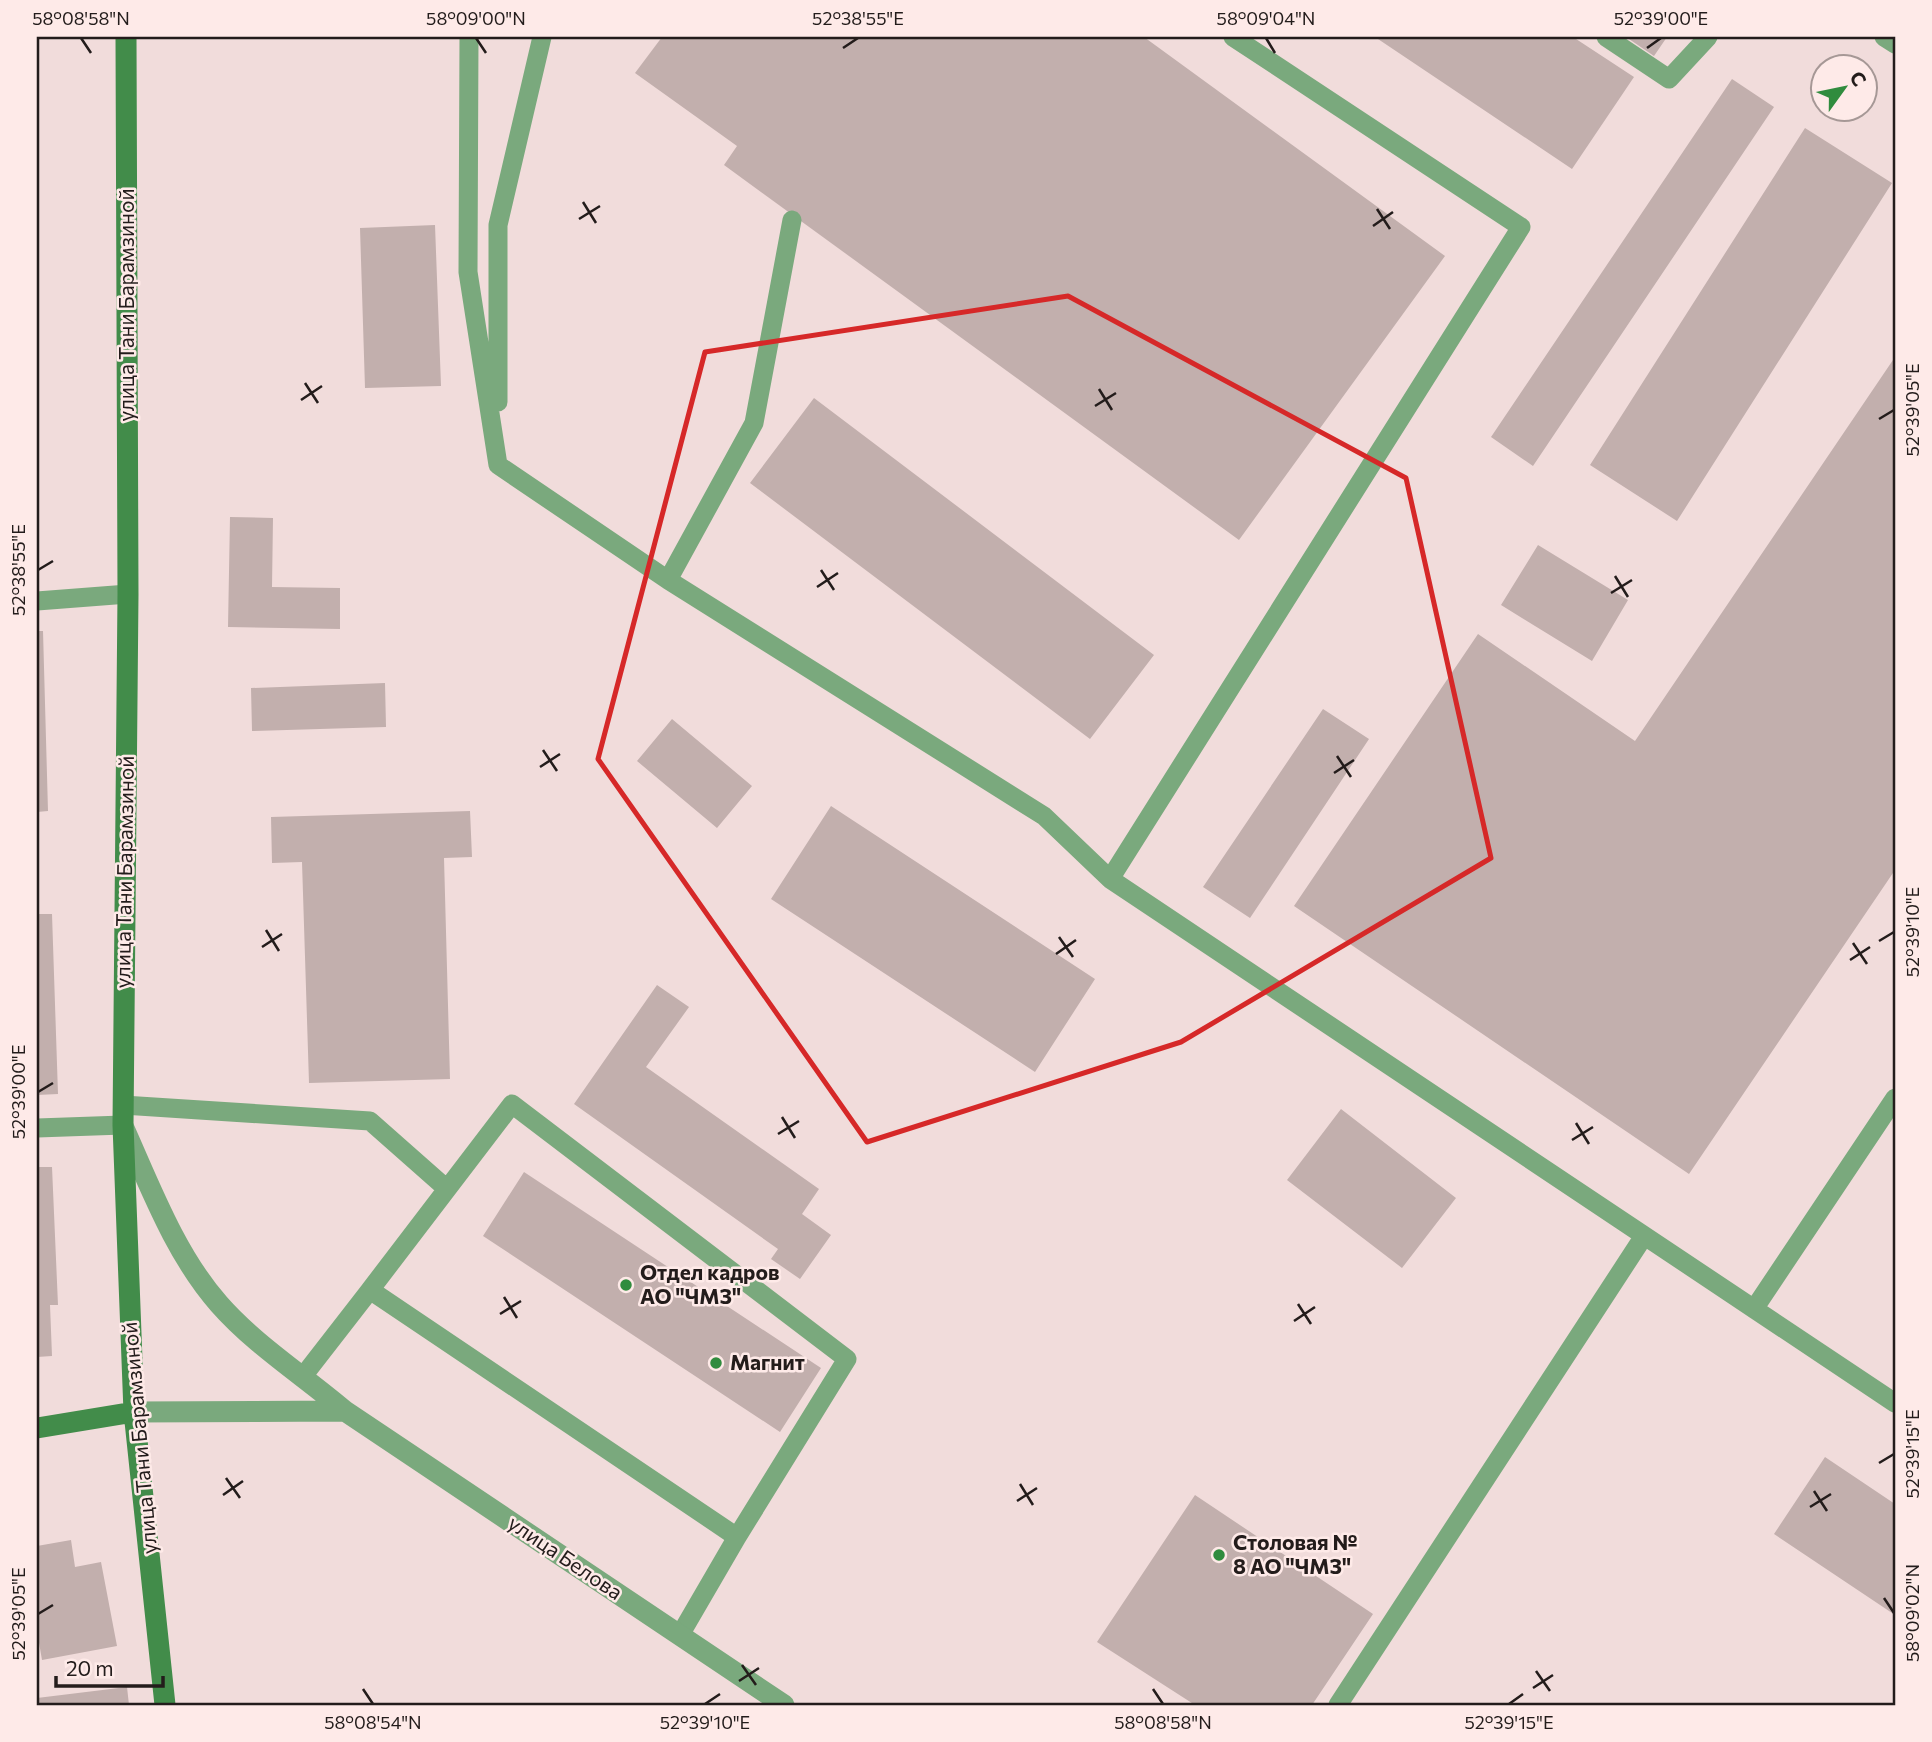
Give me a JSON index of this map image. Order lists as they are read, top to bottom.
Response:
{
  "streets": {
    "street": ["улица Тани Барамзиной", "улица Белова"]
  },
  "crossings": [
    ["улица Тани Барамзиной", "улица Белова"]
  ],
  "places": ["Отдел кадров АО \"ЧМЗ\"", "Магнит", "Столовая № 8 АО \"ЧМЗ\""],
  "scale_bar": "20 m",
  "north": "top right",
  "coordinates": [
    "58°08'58\"N",
    "58°09'00\"N",
    "52°38'55\"E",
    "58°09'04\"N",
    "52°39'00\"E",
    "52°39'05\"E",
    "52°39'10\"E",
    "52°39'15\"E",
    "58°09'02\"N",
    "58°08'54\"N"
  ]
}
